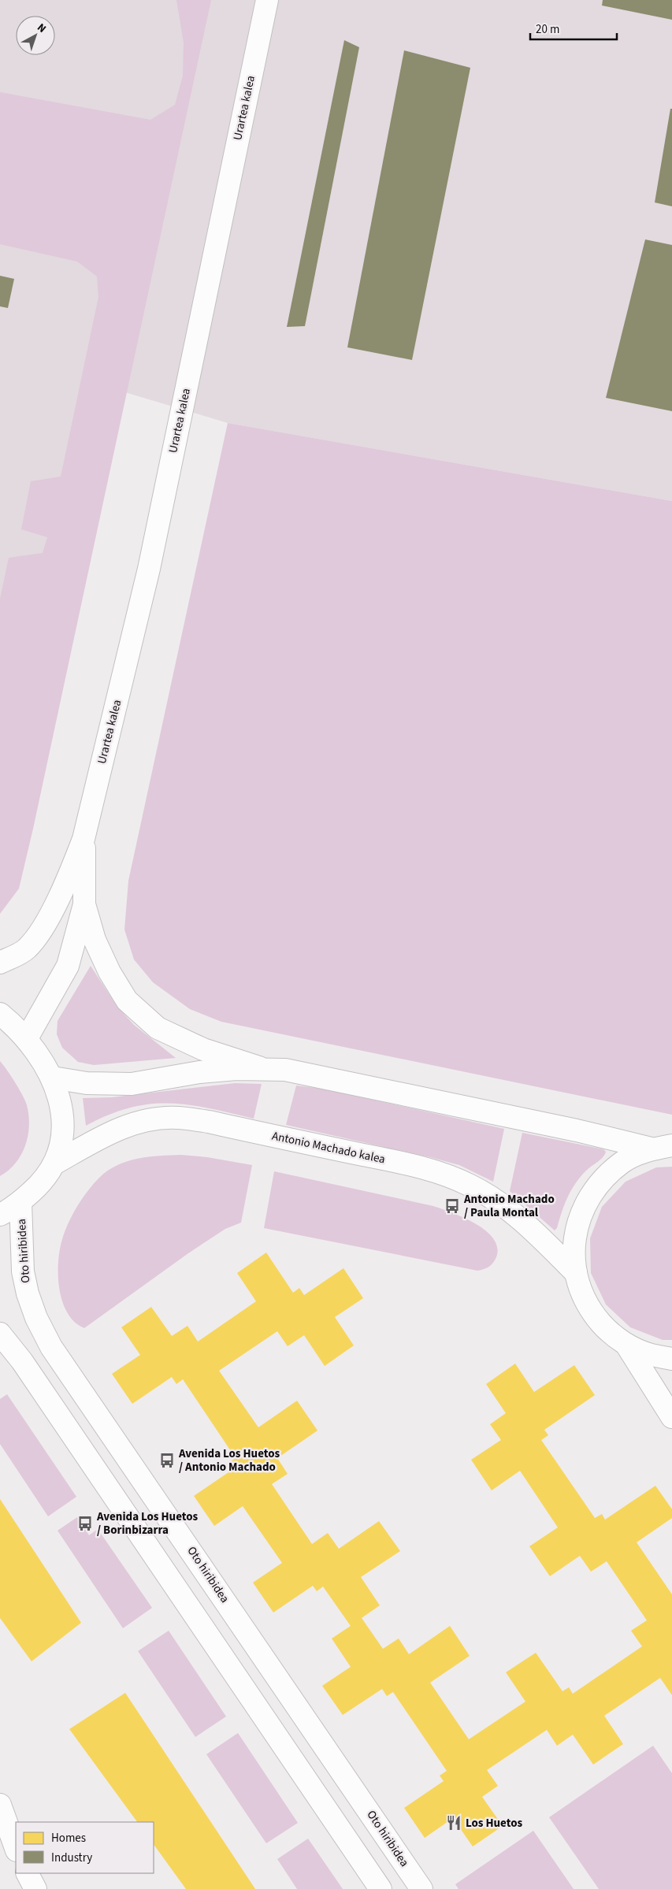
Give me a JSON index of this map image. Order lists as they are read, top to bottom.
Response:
{
  "streets": {
    "main road": ["Urartea kalea", "Antonio Machado kalea", "Oto hiribidea"]
  },
  "places": {
    "bus stop": ["Antonio Machado / Paula Montal", "Avenida Los Huetos / Antonio Machado", "Avenida Los Huetos / Borinbizarra"],
    "restaurant": ["Los Huetos"]
  },
  "legend": ["Homes", "Industry"],
  "scale_bar": "20 m",
  "north": "top right"
}
